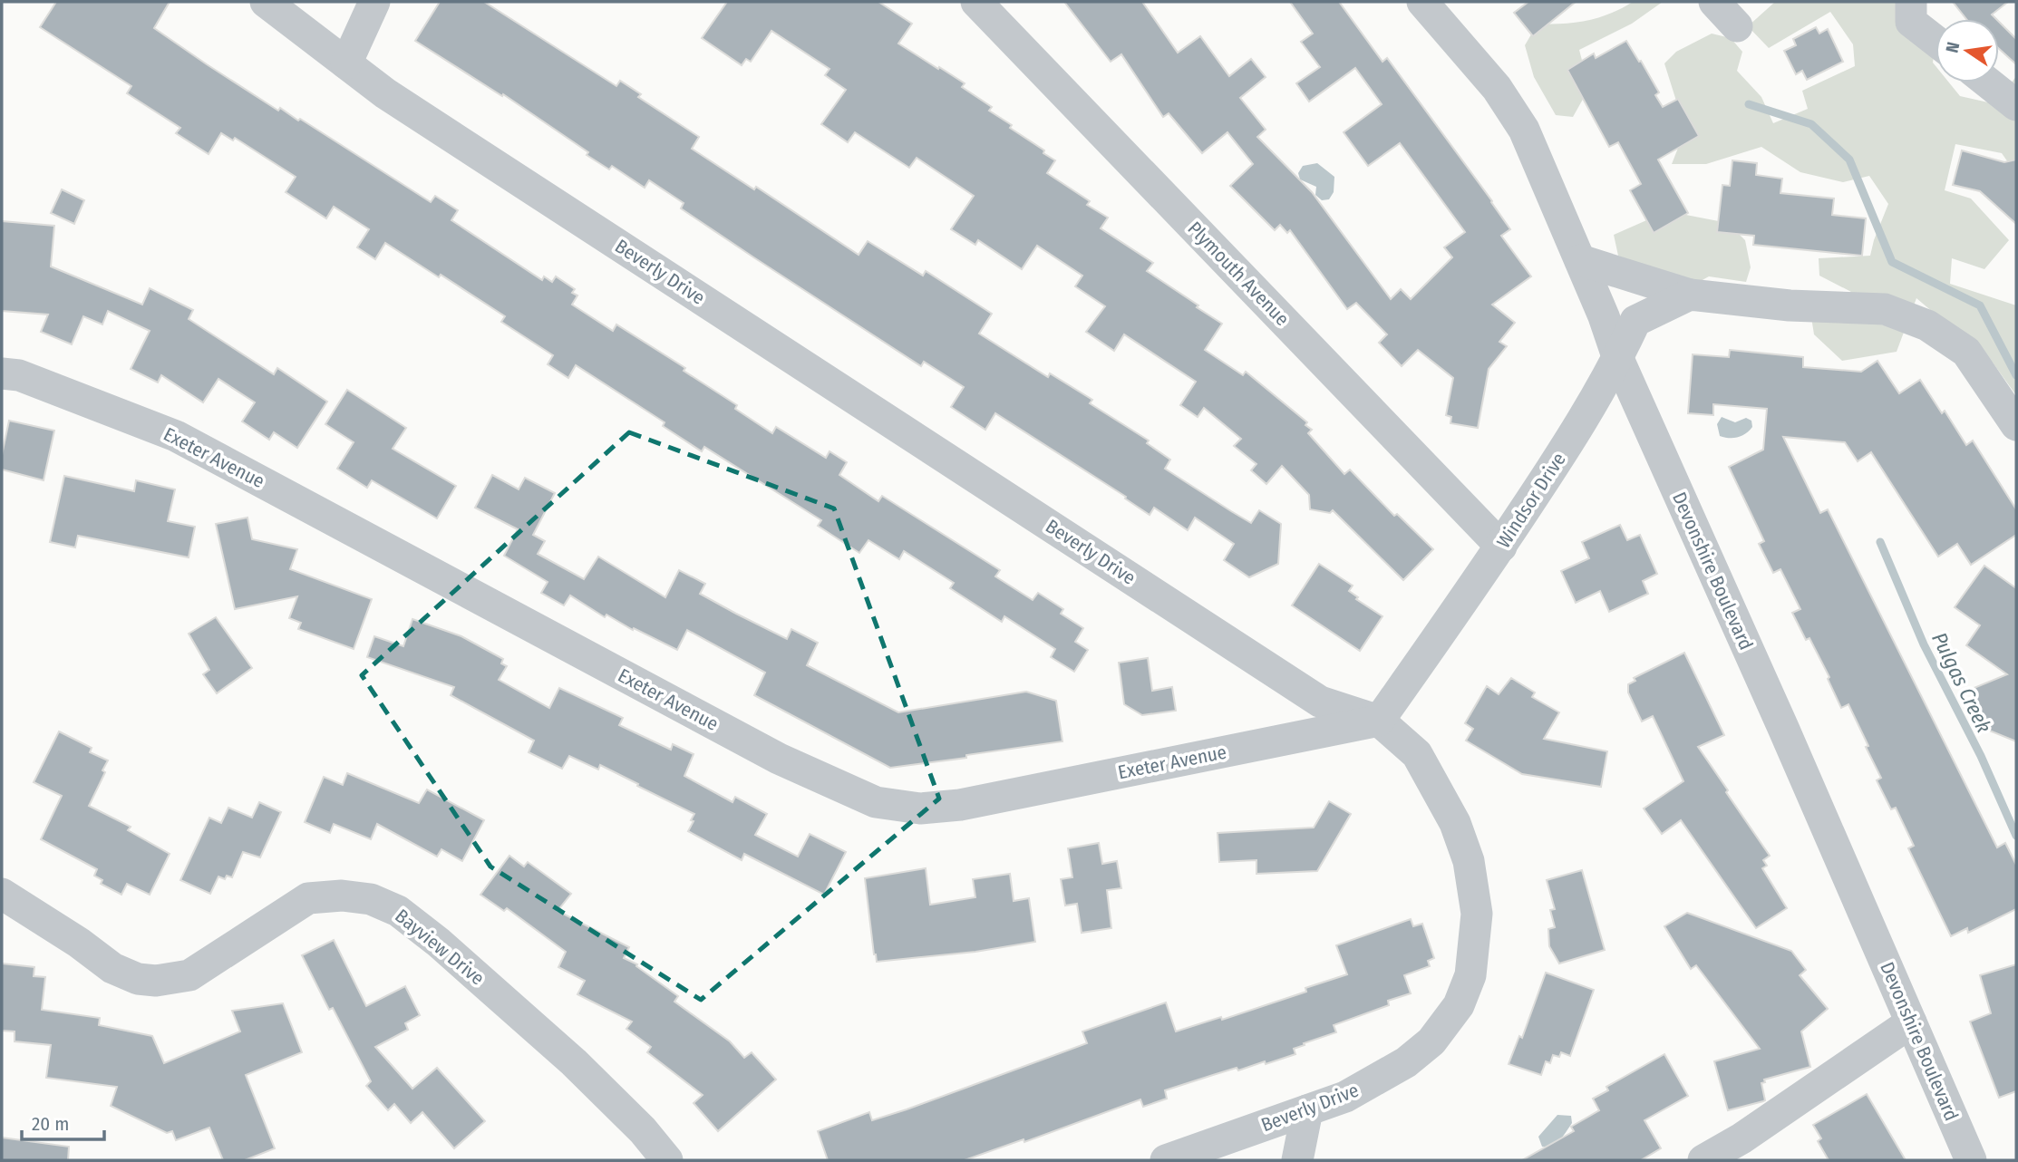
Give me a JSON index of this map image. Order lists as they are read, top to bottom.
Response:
{
  "streets": {
    "street": [
      "Beverly Drive",
      "Plymouth Avenue",
      "Exeter Avenue",
      "Windsor Drive",
      "Devonshire Boulevard",
      "Bayview Drive"
    ]
  },
  "crossings": [
    ["Beverly Drive", "Exeter Avenue"],
    ["Beverly Drive", "Windsor Drive"],
    ["Plymouth Avenue", "Windsor Drive"],
    ["Exeter Avenue", "Windsor Drive"],
    ["Windsor Drive", "Devonshire Boulevard"]
  ],
  "water": ["Pulgas Creek"],
  "scale_bar": "20 m",
  "north": "left"
}
